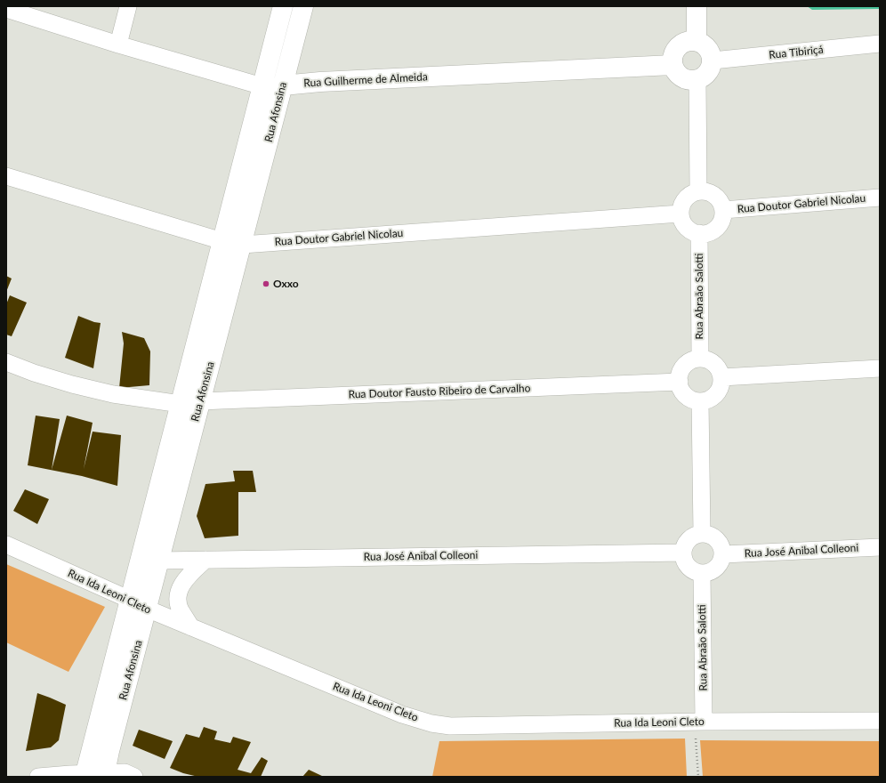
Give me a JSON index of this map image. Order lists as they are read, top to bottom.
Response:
{
  "streets": {
    "main road": ["Rua Guilherme de Almeida", "Rua Afonsina"],
    "street": [
      "Rua Tibiriçá",
      "Rua Doutor Gabriel Nicolau",
      "Rua Abraão Salotti",
      "Rua Doutor Fausto Ribeiro de Carvalho",
      "Rua José Anibal Colleoni",
      "Rua Ida Leoni Cleto"
    ]
  },
  "crossings": [
    ["Rua Tibiriçá", "Rua Guilherme de Almeida"],
    ["Rua Guilherme de Almeida", "Rua Afonsina"],
    ["Rua Afonsina", "Rua Doutor Gabriel Nicolau"],
    ["Rua Afonsina", "Rua Doutor Fausto Ribeiro de Carvalho"],
    ["Rua Afonsina", "Rua José Anibal Colleoni"],
    ["Rua Afonsina", "Rua Ida Leoni Cleto"],
    ["Rua Doutor Gabriel Nicolau", "Rua Abraão Salotti"],
    ["Rua Abraão Salotti", "Rua Doutor Fausto Ribeiro de Carvalho"],
    ["Rua Abraão Salotti", "Rua José Anibal Colleoni"],
    ["Rua Abraão Salotti", "Rua Ida Leoni Cleto"]
  ],
  "places": ["Oxxo"]
}
